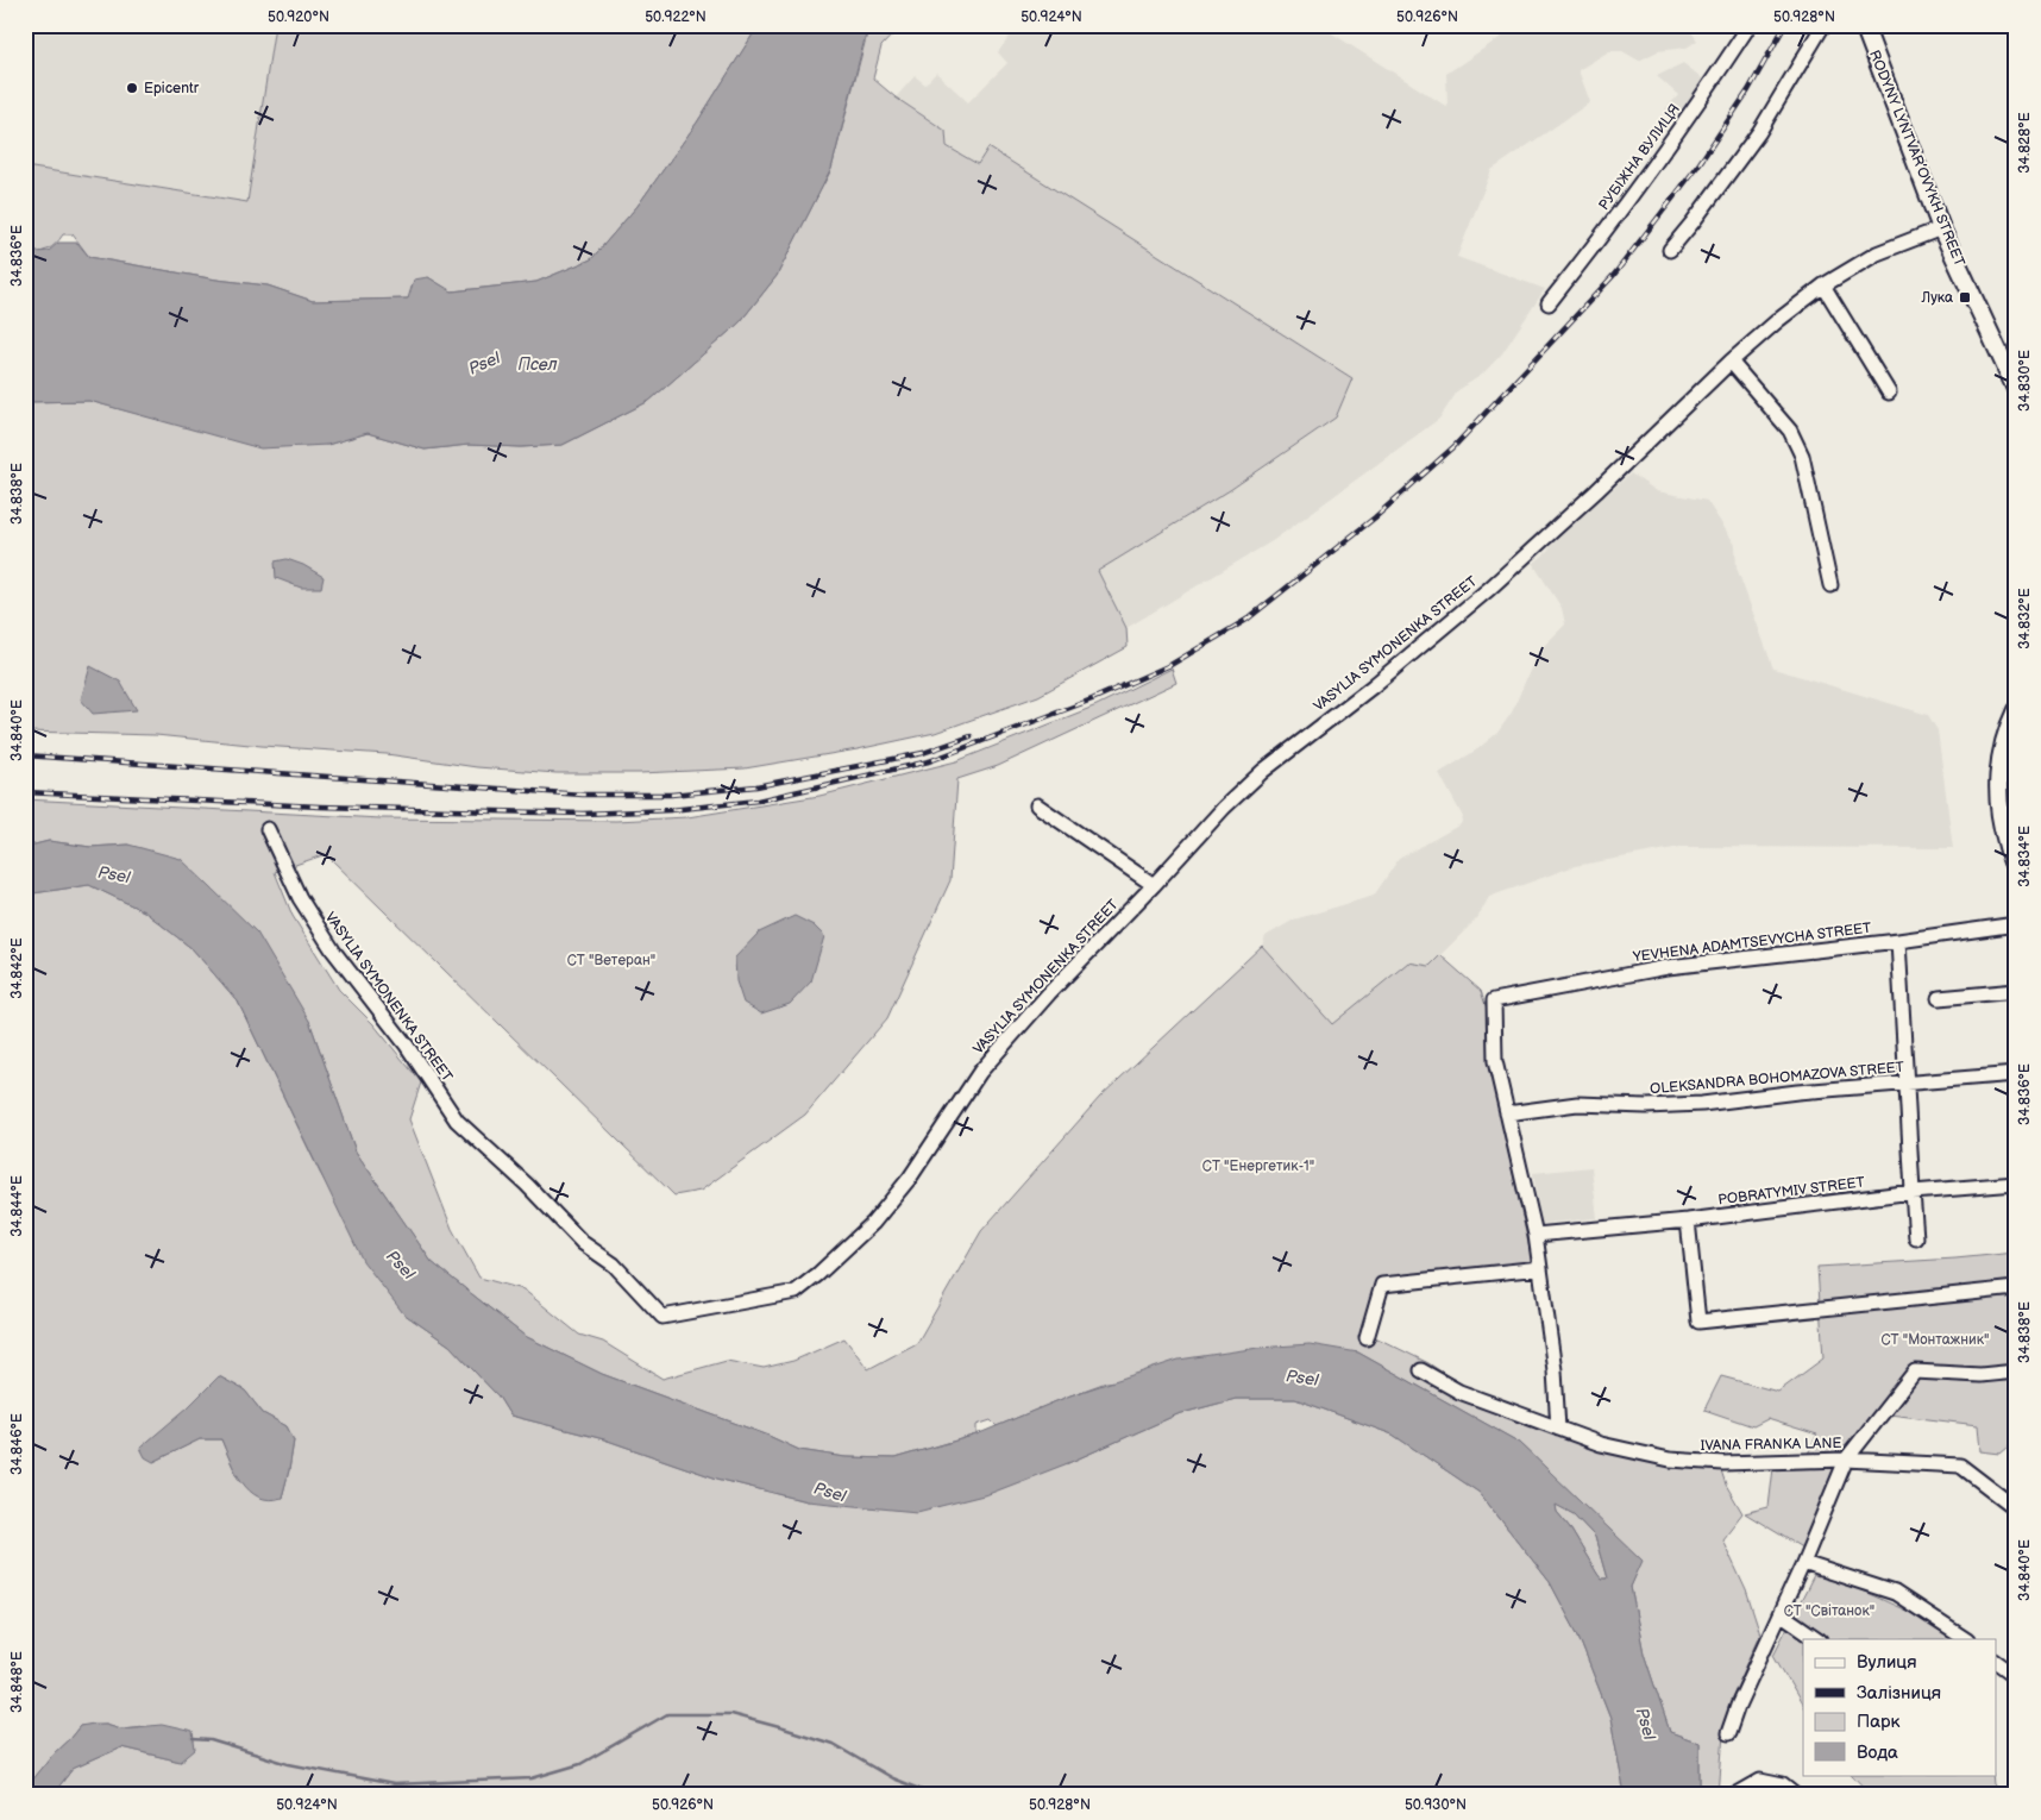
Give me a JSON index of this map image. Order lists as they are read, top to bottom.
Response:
{
  "streets": {
    "main road": ["RODYNY LYNTVAR’OVYKH STREET"],
    "street": [
      "РУБІЖНА ВУЛИЦЯ",
      "VASYLIA SYMONENKA STREET",
      "YEVHENA ADAMTSEVYCHA STREET",
      "OLEKSANDRA BOHOMAZOVA STREET",
      "POBRATYMIV STREET",
      "IVANA FRANKA LANE"
    ]
  },
  "crossings": [
    ["RODYNY LYNTVAR’OVYKH STREET", "VASYLIA SYMONENKA STREET"],
    ["YEVHENA ADAMTSEVYCHA STREET", "OLEKSANDRA BOHOMAZOVA STREET"]
  ],
  "water": ["Psel", "Псел"],
  "parks": [
    "СТ \"Ветеран\"",
    "СТ \"Енергетик-1\"",
    "СТ \"Монтажник\"",
    "СТ \"Світанок\""
  ],
  "places": {
    "other": ["Epicentr"],
    "transit": ["Лука"]
  },
  "legend": [
    "Вулиця",
    "Залізниця",
    "Парк",
    "Вода"
  ],
  "coordinates": [
    "50.920°N",
    "50.922°N",
    "50.924°N",
    "50.926°N",
    "50.928°N",
    "34.828°E",
    "34.836°E",
    "34.830°E",
    "34.838°E",
    "34.832°E",
    "34.840°E",
    "34.834°E",
    "34.842°E",
    "34.844°E",
    "34.846°E",
    "34.848°E",
    "50.930°N"
  ]
}
